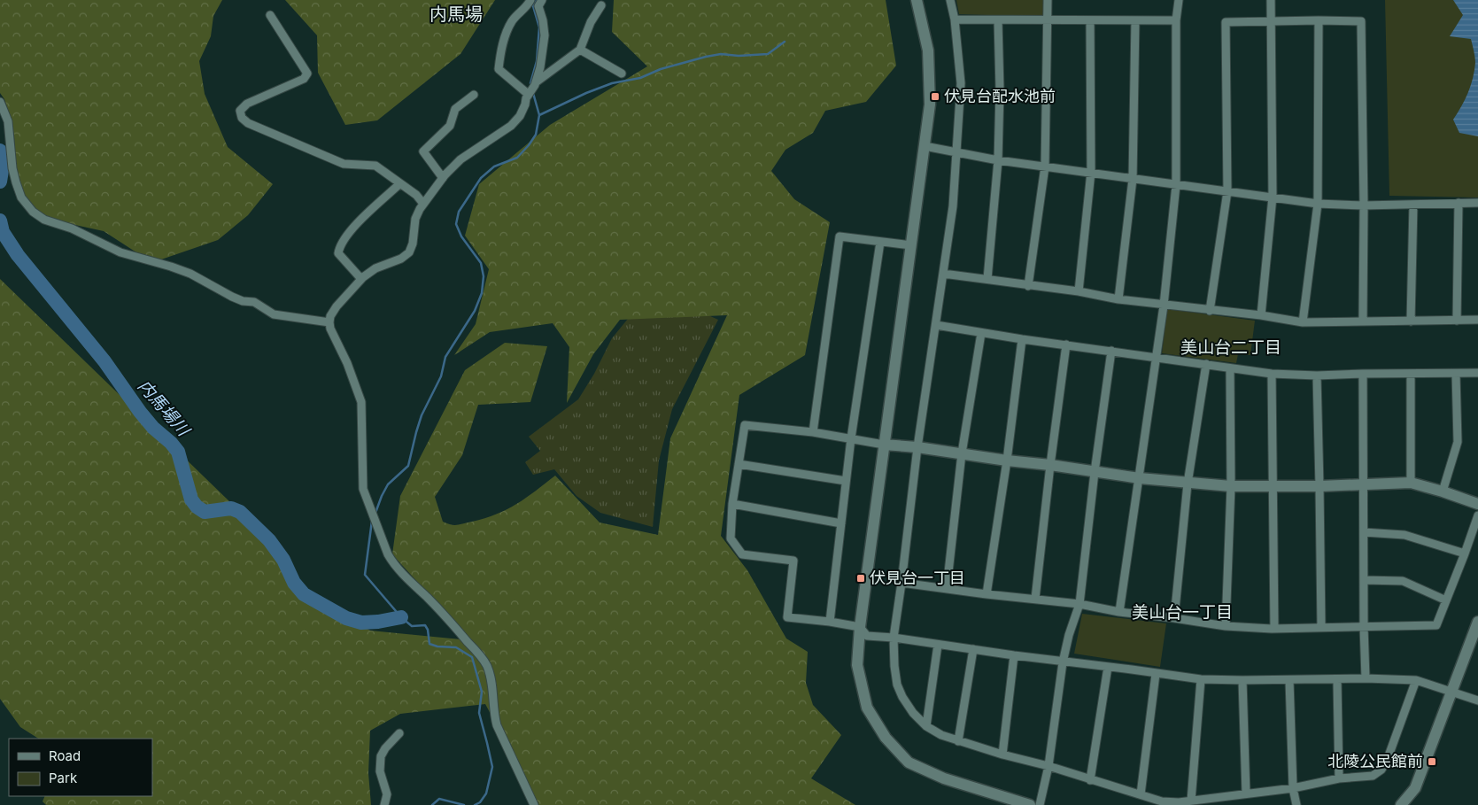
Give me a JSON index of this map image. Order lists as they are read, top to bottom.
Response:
{
  "districts": ["内馬場", "美山台二丁目", "美山台一丁目"],
  "water": ["内馬場川"],
  "places": {
    "transit": ["伏見台配水池前", "伏見台一丁目", "北陵公民館前"]
  },
  "legend": ["Road", "Park"]
}
